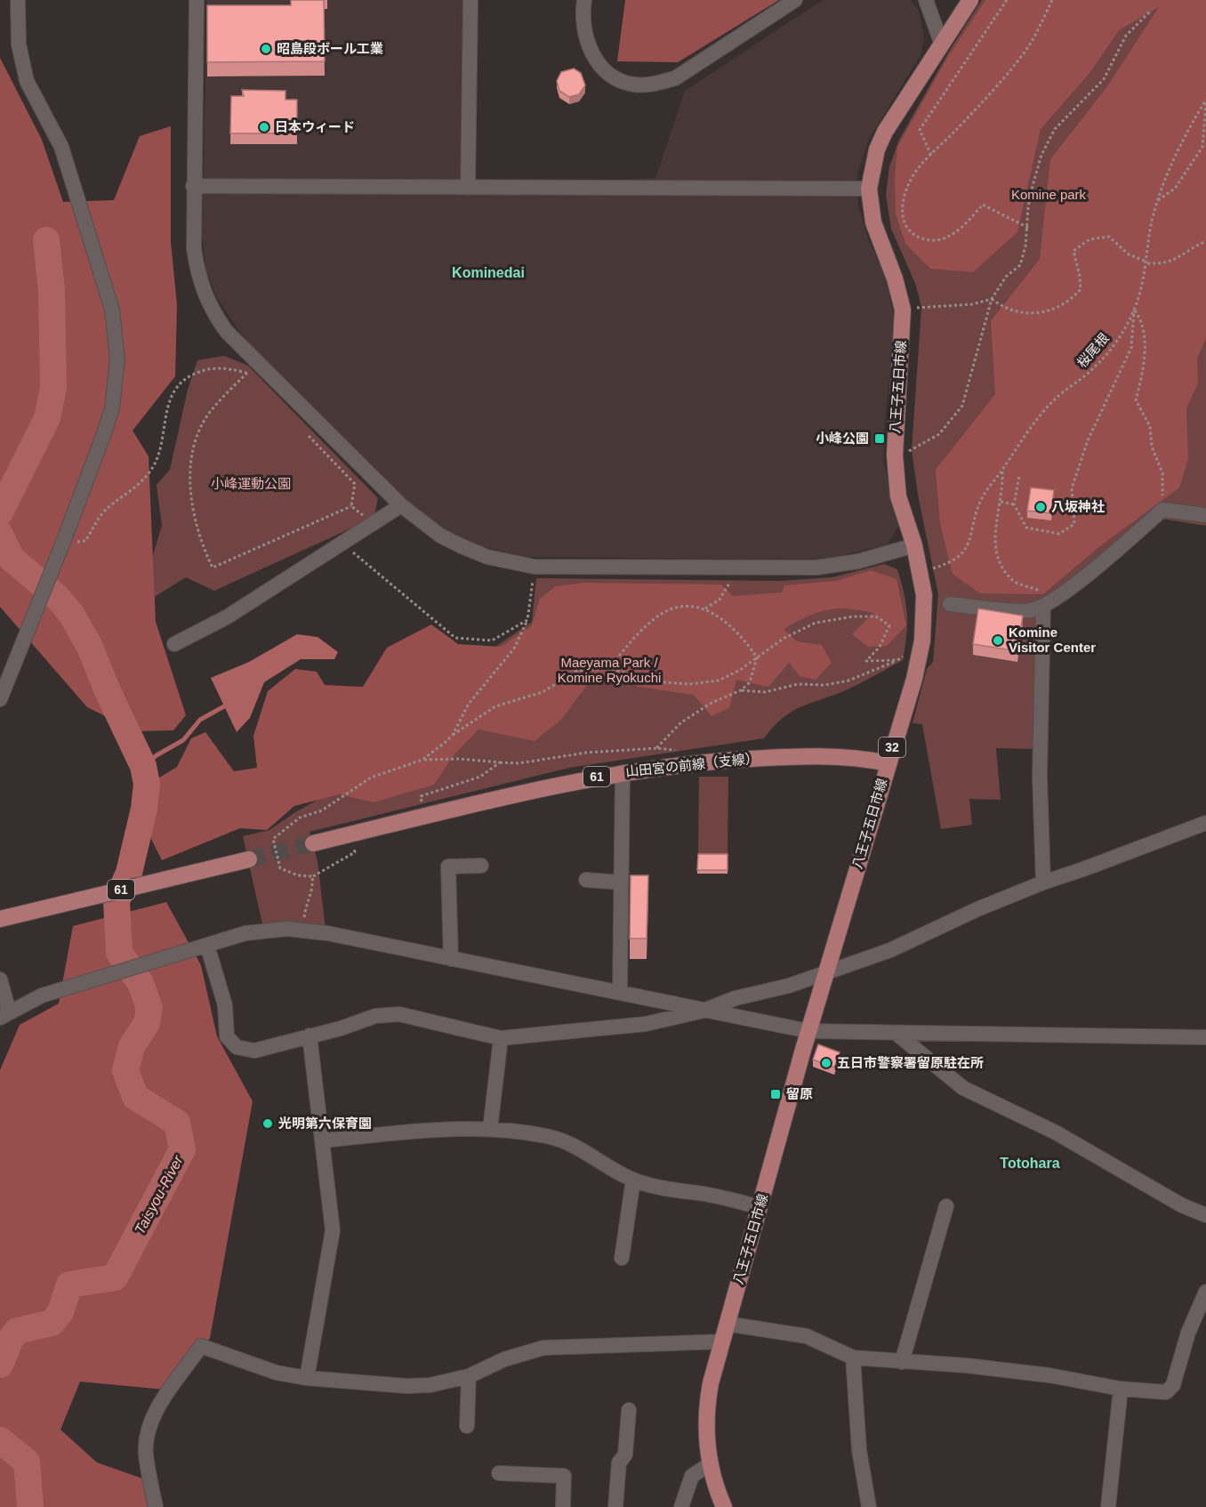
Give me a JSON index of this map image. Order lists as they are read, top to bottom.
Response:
{
  "streets": {
    "main road": [
      "八王子五日市線",
      "32",
      "山田宮の前線（支線）",
      "61"
    ],
    "path": ["桜尾根"]
  },
  "crossings": [
    ["八王子五日市線", "山田宮の前線（支線）"]
  ],
  "districts": ["Kominedai", "Totohara"],
  "water": ["Taisyou-River"],
  "parks": ["Komine park", "小峰運動公園", "Maeyama Park / Komine Ryokuchi"],
  "places": {
    "other": [
      "昭島段ボール工業",
      "日本ウィード",
      "八坂神社",
      "Komine Visitor Center",
      "五日市警察署留原駐在所",
      "光明第六保育園"
    ],
    "transit": ["小峰公園", "留原"]
  }
}
